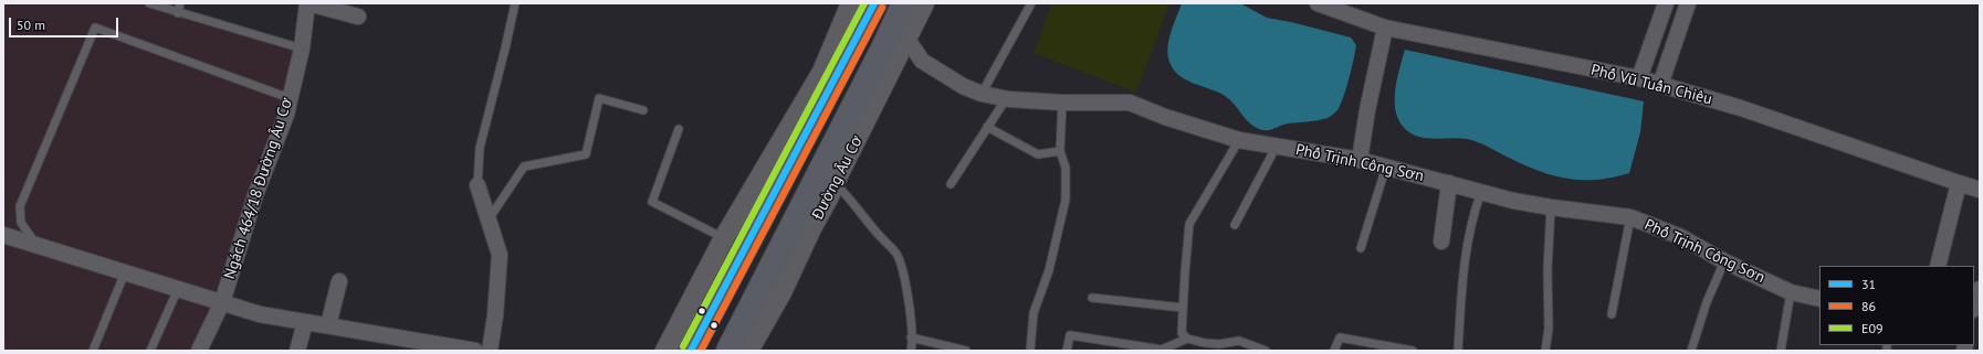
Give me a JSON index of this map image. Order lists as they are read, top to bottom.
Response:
{
  "streets": {
    "main road": ["Đường Âu Cơ"],
    "street": ["Phố Vũ Tuấn Chiêu", "Phố Trịnh Công Sơn", "Ngách 464/18 Đường Âu Cơ"]
  },
  "crossings": [
    ["Phố Trịnh Công Sơn", "Đường Âu Cơ"]
  ],
  "lines": ["transit line 31", "transit line E09", "transit line 86"],
  "legend": ["31", "86", "E09"],
  "scale_bar": "50 m"
}
